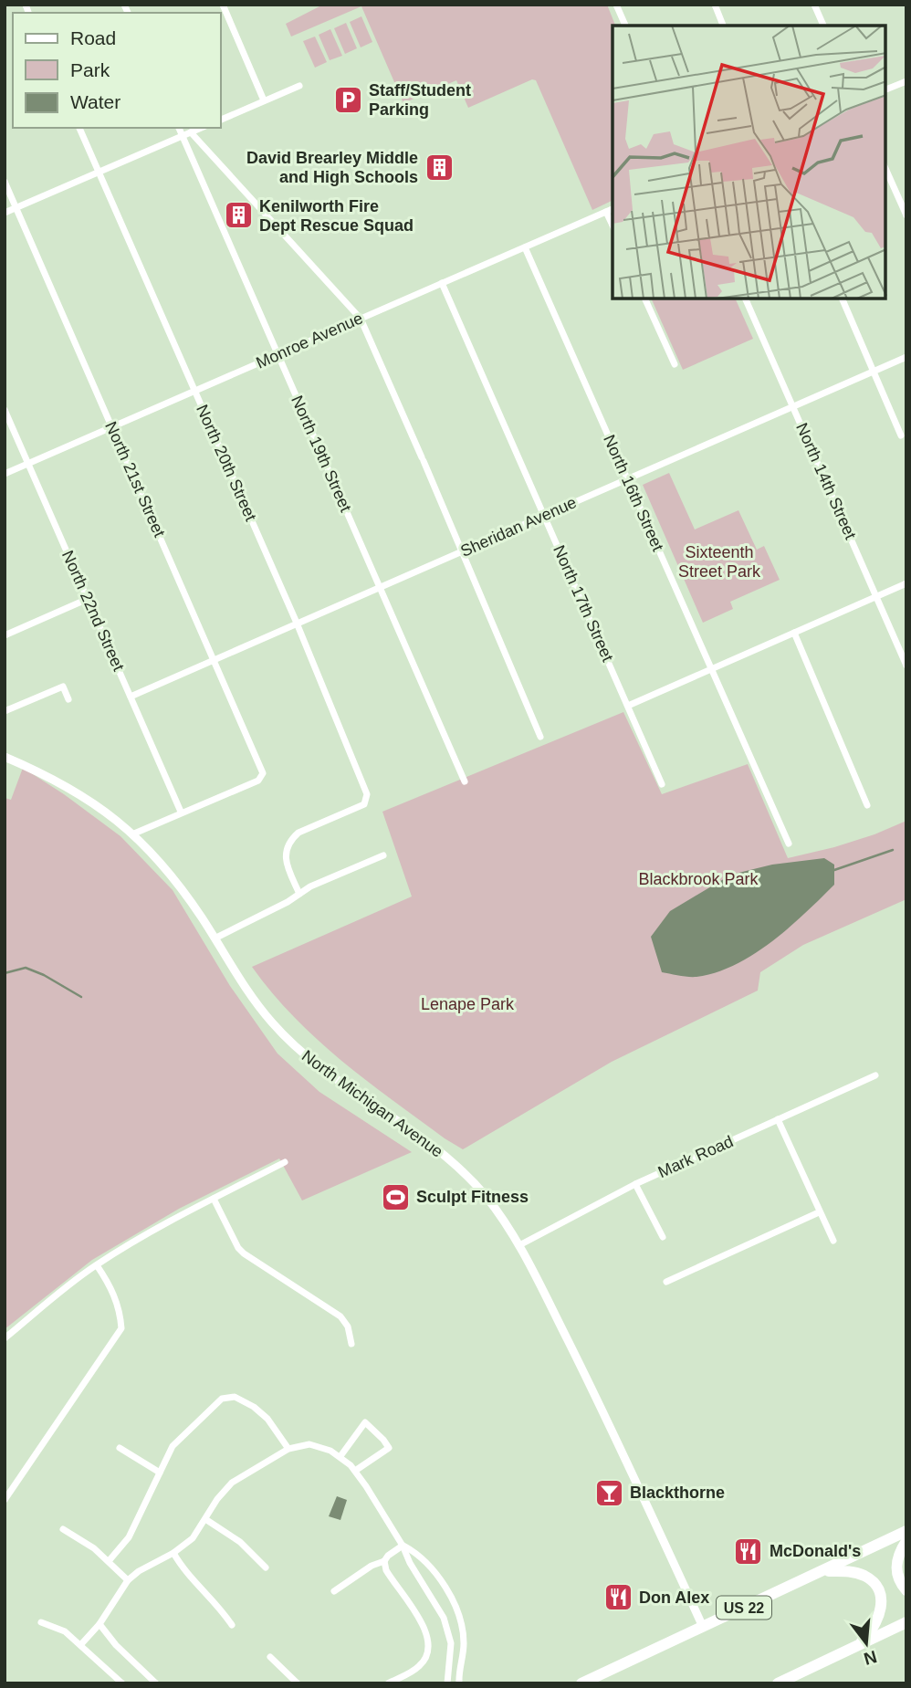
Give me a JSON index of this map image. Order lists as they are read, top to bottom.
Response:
{
  "streets": {
    "highway": ["US 22"],
    "street": [
      "Monroe Avenue",
      "North 19th Street",
      "North 20th Street",
      "North 21st Street",
      "North 14th Street",
      "North 16th Street",
      "Sheridan Avenue",
      "North 17th Street",
      "North 22nd Street",
      "North Michigan Avenue",
      "Mark Road"
    ]
  },
  "crossings": [
    ["Monroe Avenue", "North 19th Street"],
    ["Monroe Avenue", "North 20th Street"],
    ["Monroe Avenue", "North 21st Street"],
    ["Monroe Avenue", "North 16th Street"],
    ["Monroe Avenue", "North 17th Street"],
    ["Monroe Avenue", "North 22nd Street"],
    ["North 19th Street", "Sheridan Avenue"],
    ["North 20th Street", "Sheridan Avenue"],
    ["North 21st Street", "Sheridan Avenue"],
    ["North 21st Street", "North 22nd Street"],
    ["North 14th Street", "Sheridan Avenue"],
    ["North 16th Street", "Sheridan Avenue"],
    ["Sheridan Avenue", "North 17th Street"],
    ["Sheridan Avenue", "North 22nd Street"],
    ["North Michigan Avenue", "Mark Road"],
    ["North Michigan Avenue", "US 22"]
  ],
  "parks": ["Sixteenth Street Park", "Blackbrook Park", "Lenape Park"],
  "places": {
    "parking": ["Staff/Student Parking"],
    "building": ["David Brearley Middle and High Schools", "Kenilworth Fire Dept Rescue Squad"],
    "sports": ["Sculpt Fitness"],
    "bar": ["Blackthorne"],
    "restaurant": ["McDonald's", "Don Alex"]
  },
  "legend": ["Road", "Park", "Water"],
  "north": "bottom"
}
